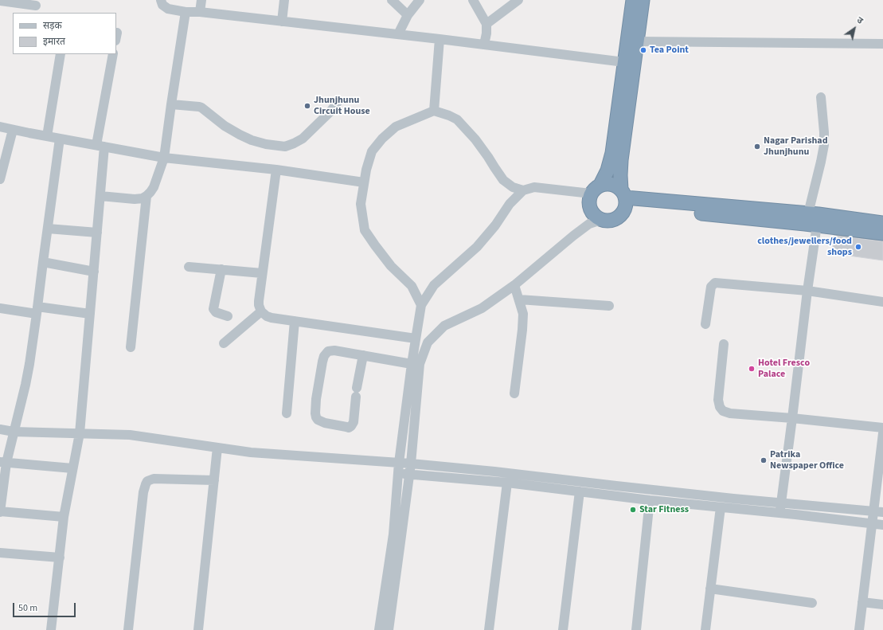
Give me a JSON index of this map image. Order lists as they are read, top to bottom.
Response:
{
  "places": [
    "Tea Point",
    "Jhunjhunu Circuit House",
    "Nagar Parishad Jhunjhunu",
    "clothes/jewellers/food shops",
    "Hotel Fresco Palace",
    "Patrika Newspaper Office",
    "Star Fitness"
  ],
  "legend": ["सड़क", "इमारत"],
  "scale_bar": "50 m",
  "north": "top right"
}
